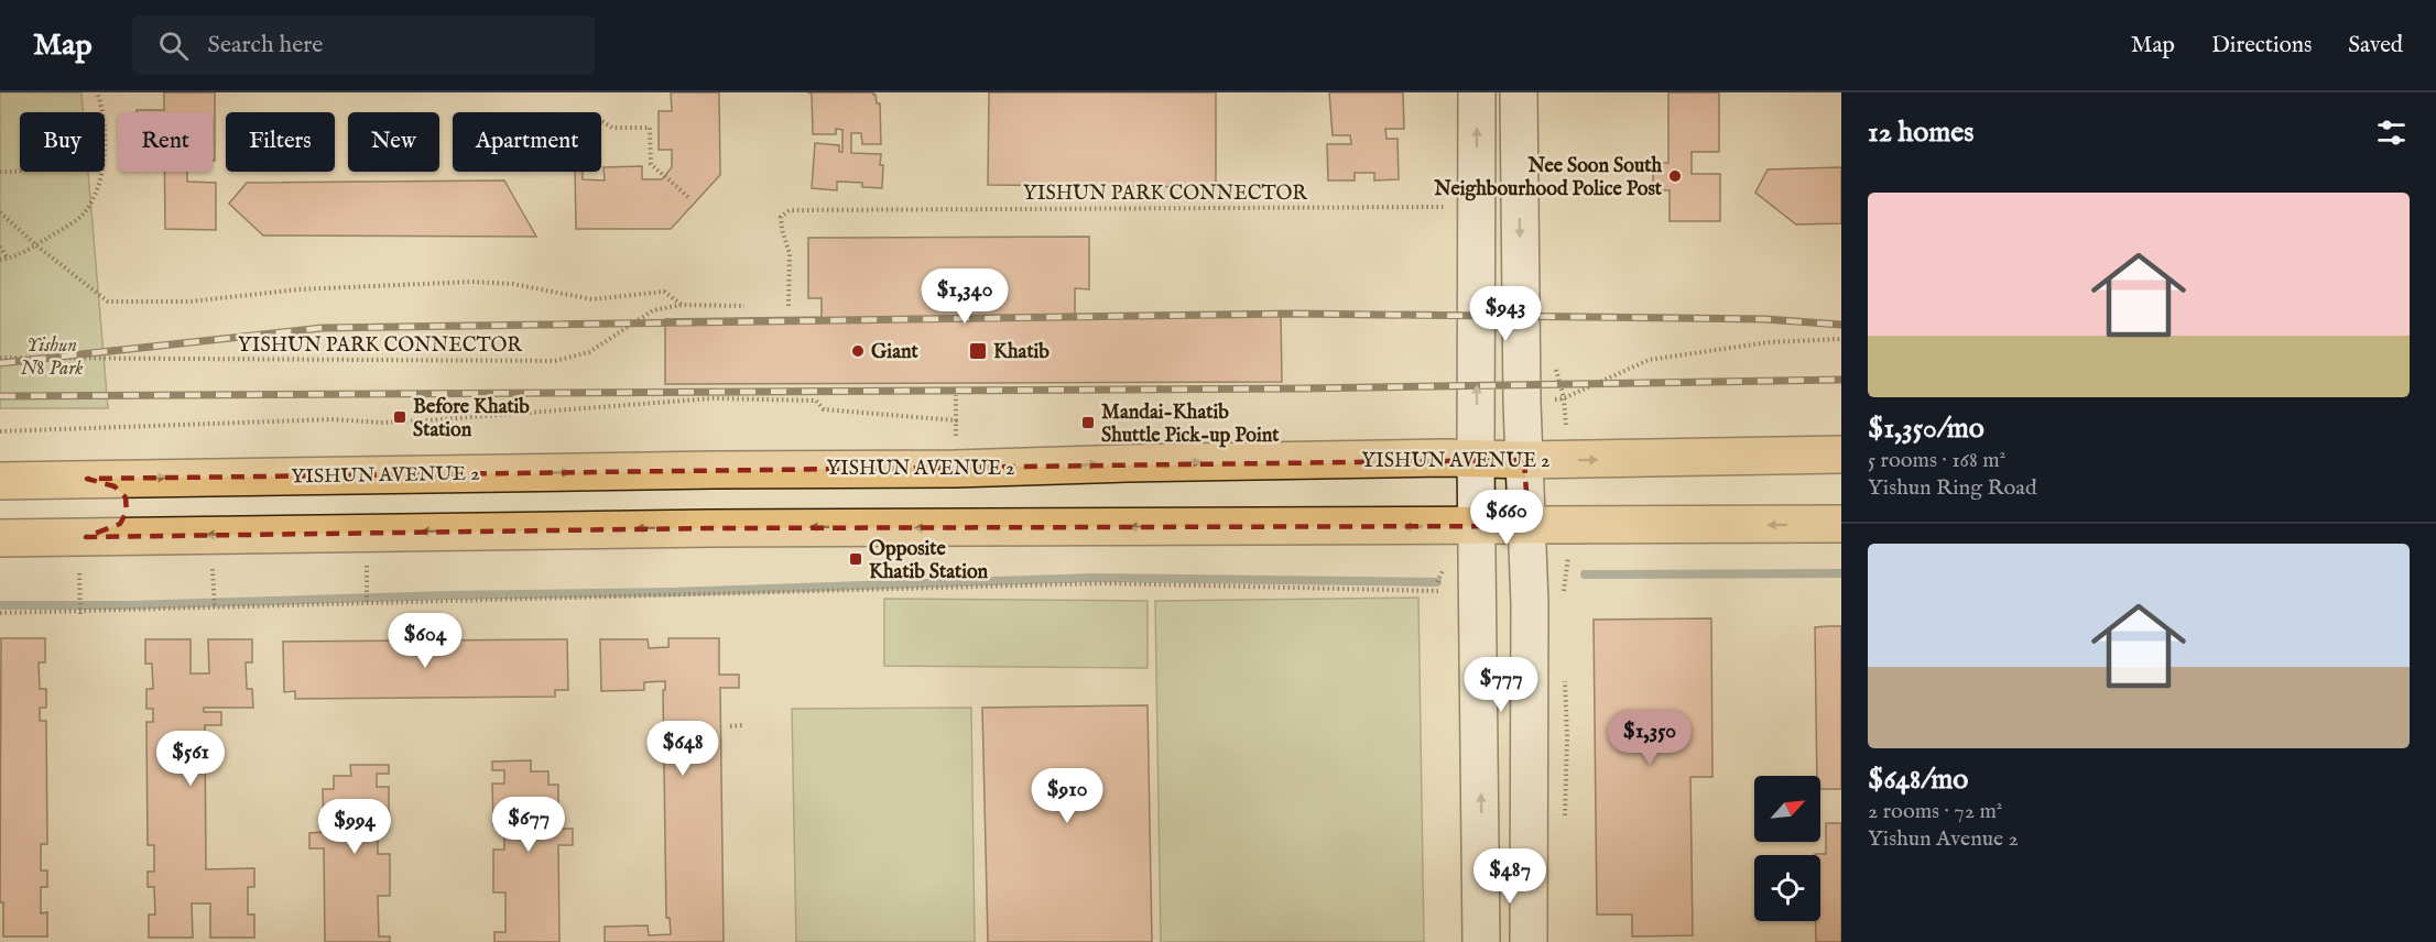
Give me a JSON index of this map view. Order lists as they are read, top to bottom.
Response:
{
  "streets": {
    "main road": ["YISHUN AVENUE 2"],
    "path": ["YISHUN PARK CONNECTOR"]
  },
  "parks": ["Yishun N8 Park"],
  "places": {
    "other": ["Nee Soon South Neighbourhood Police Post", "Giant"],
    "transit": [
      "Khatib",
      "Before Khatib Station",
      "Mandai-Khatib Shuttle Pick-up Point",
      "Opposite Khatib Station"
    ]
  },
  "north": "top right",
  "page": {
    "header": "Map",
    "search": "Search here",
    "nav": ["Map", "Directions", "Saved"],
    "heading": "12 homes",
    "chip": [
      "Buy",
      "Rent",
      "Filters",
      "New",
      "Apartment"
    ],
    "list": [
      {
        "name": "$1,350/mo",
        "note": "5 rooms · 168 m² · Yishun Ring Road"
      },
      {
        "name": "$648/mo",
        "note": "2 rooms · 72 m² · Yishun Avenue 2"
      }
    ],
    "price": [
      "$1,340",
      "$943",
      "$660",
      "$604",
      "$777",
      "$1,350",
      "$648",
      "$561",
      "$910",
      "$677",
      "$994",
      "$487"
    ]
  }
}
